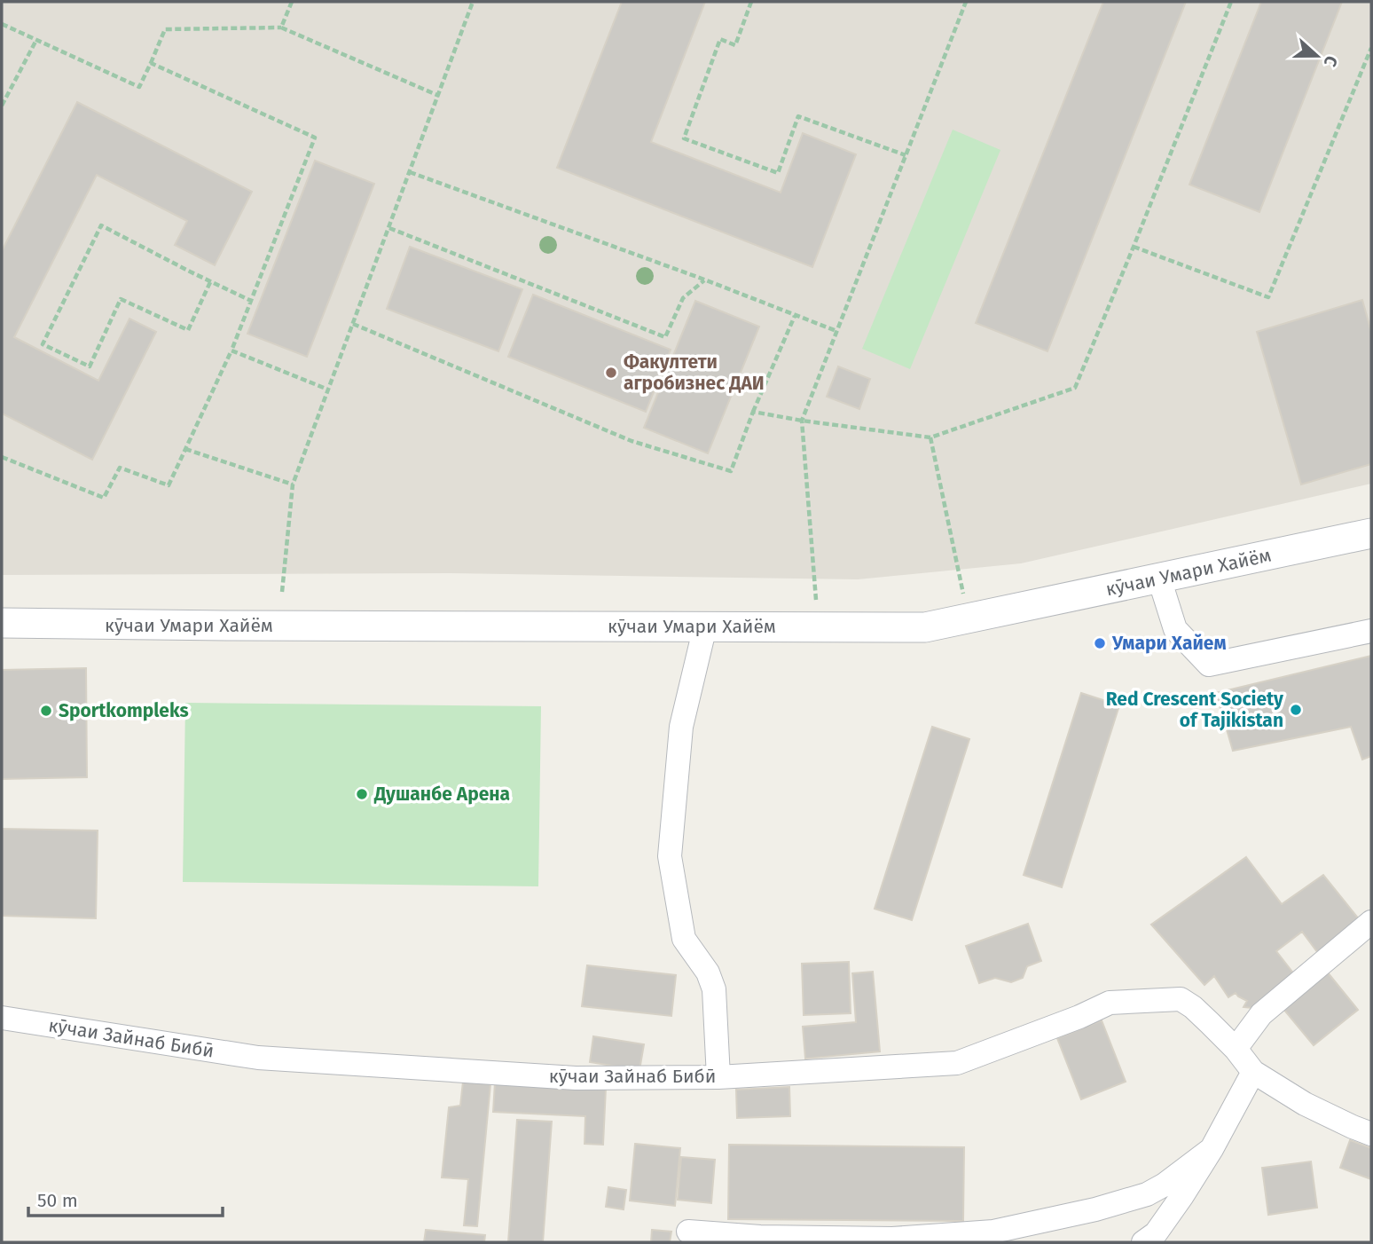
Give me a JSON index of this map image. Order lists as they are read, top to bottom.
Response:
{
  "streets": {
    "street": ["кӯчаи Умари Хайём", "кӯчаи Зайнаб Бибӣ"]
  },
  "places": [
    "Факултети агробизнес ДАИ",
    "Умари Хайем",
    "Red Crescent Society of Tajikistan",
    "Sportkompleks",
    "Душанбе Арена"
  ],
  "scale_bar": "50 m",
  "north": "right"
}
